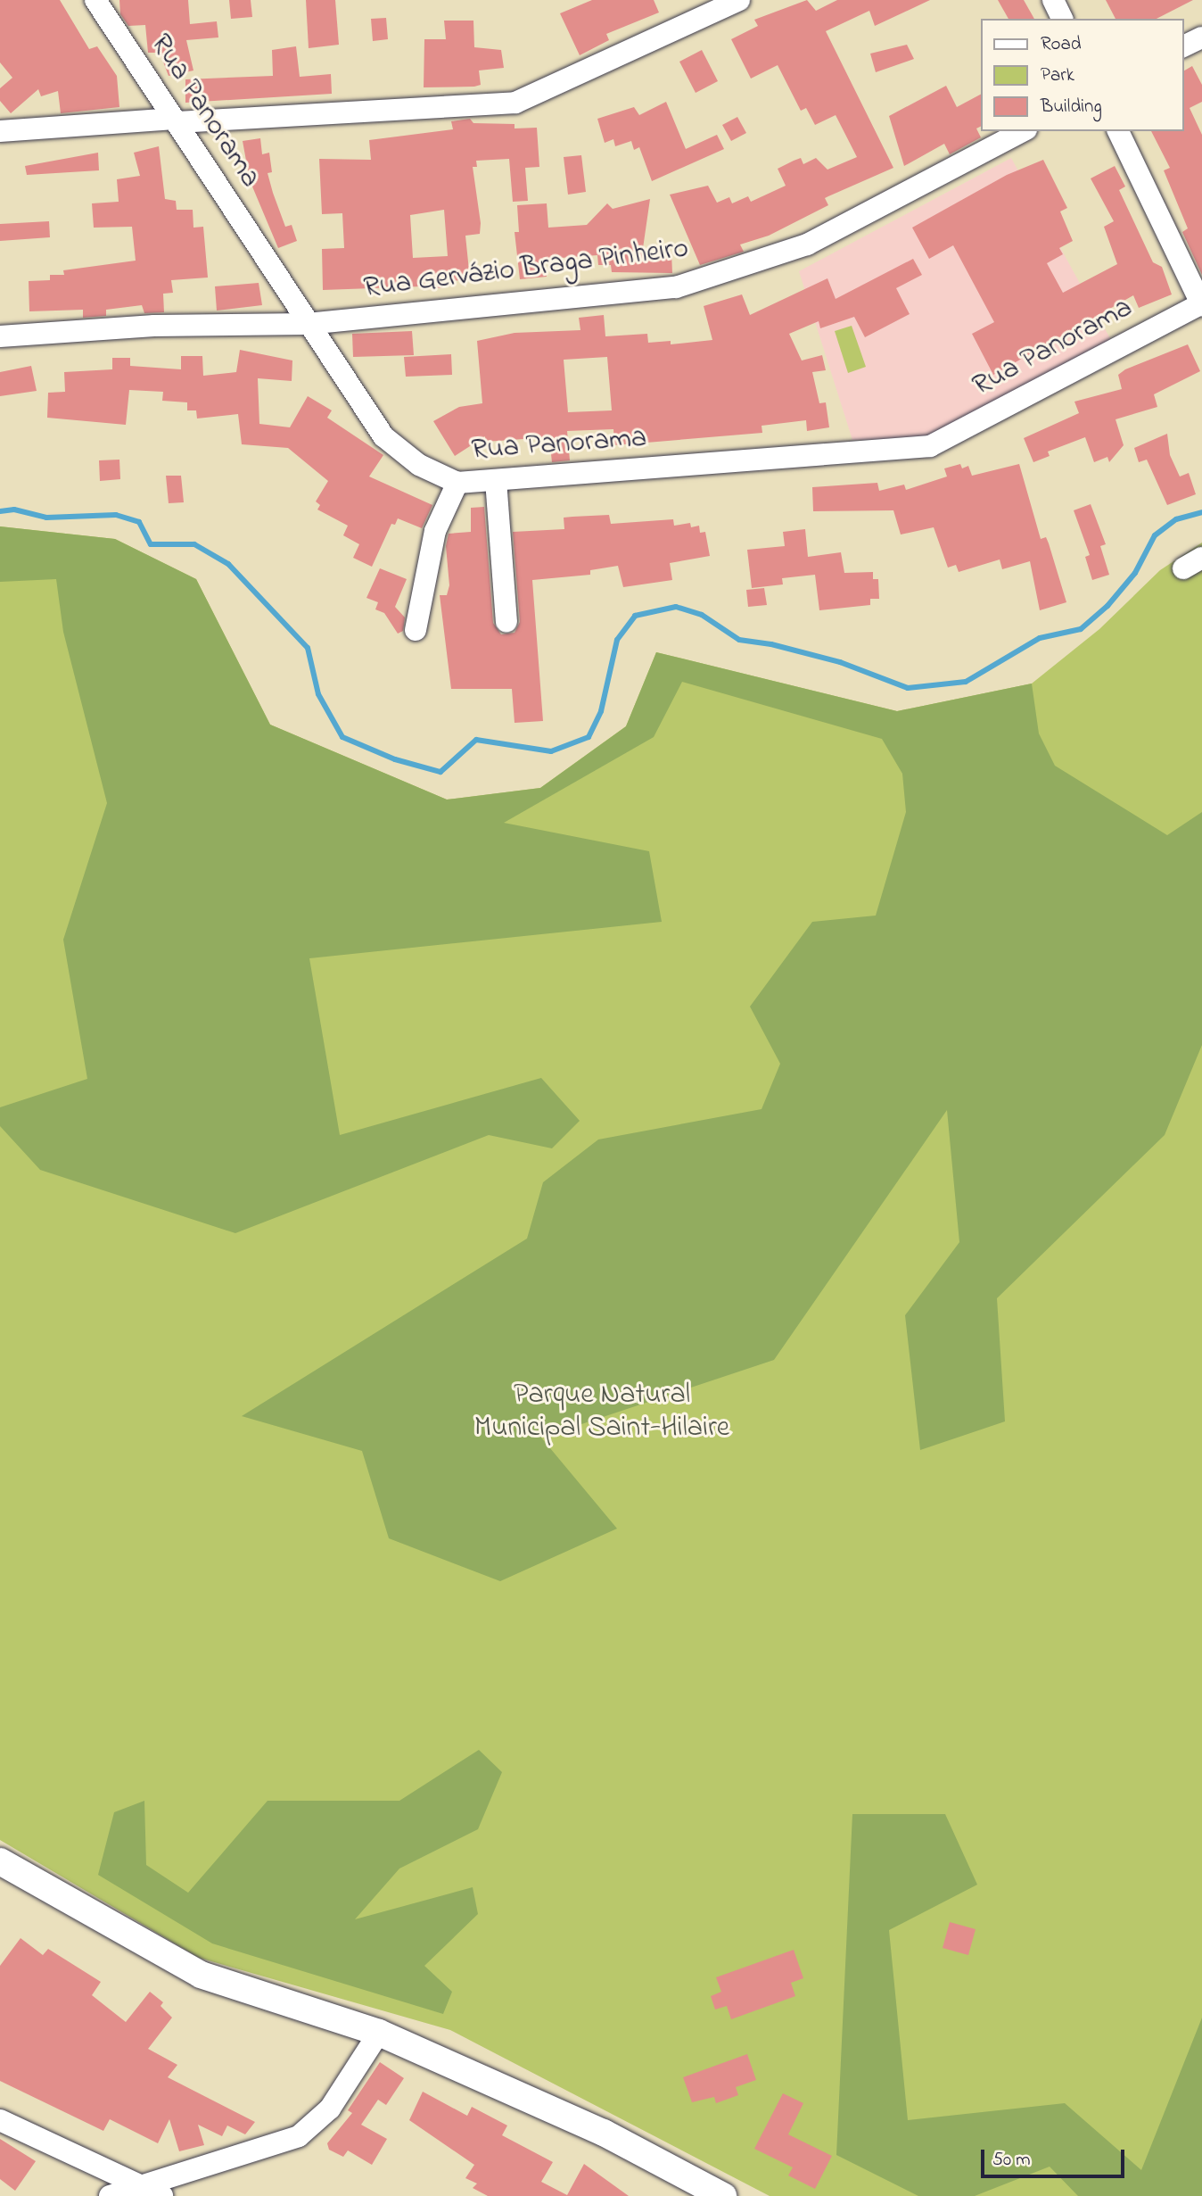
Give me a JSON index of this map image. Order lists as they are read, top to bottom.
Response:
{
  "streets": {
    "street": ["Rua Panorama", "Rua Gervázio Braga Pinheiro"]
  },
  "crossings": [
    ["Rua Panorama", "Rua Gervázio Braga Pinheiro"]
  ],
  "parks": ["Parque Natural Municipal Saint-Hilaire"],
  "legend": ["Road", "Park", "Building"],
  "scale_bar": "50 m"
}
